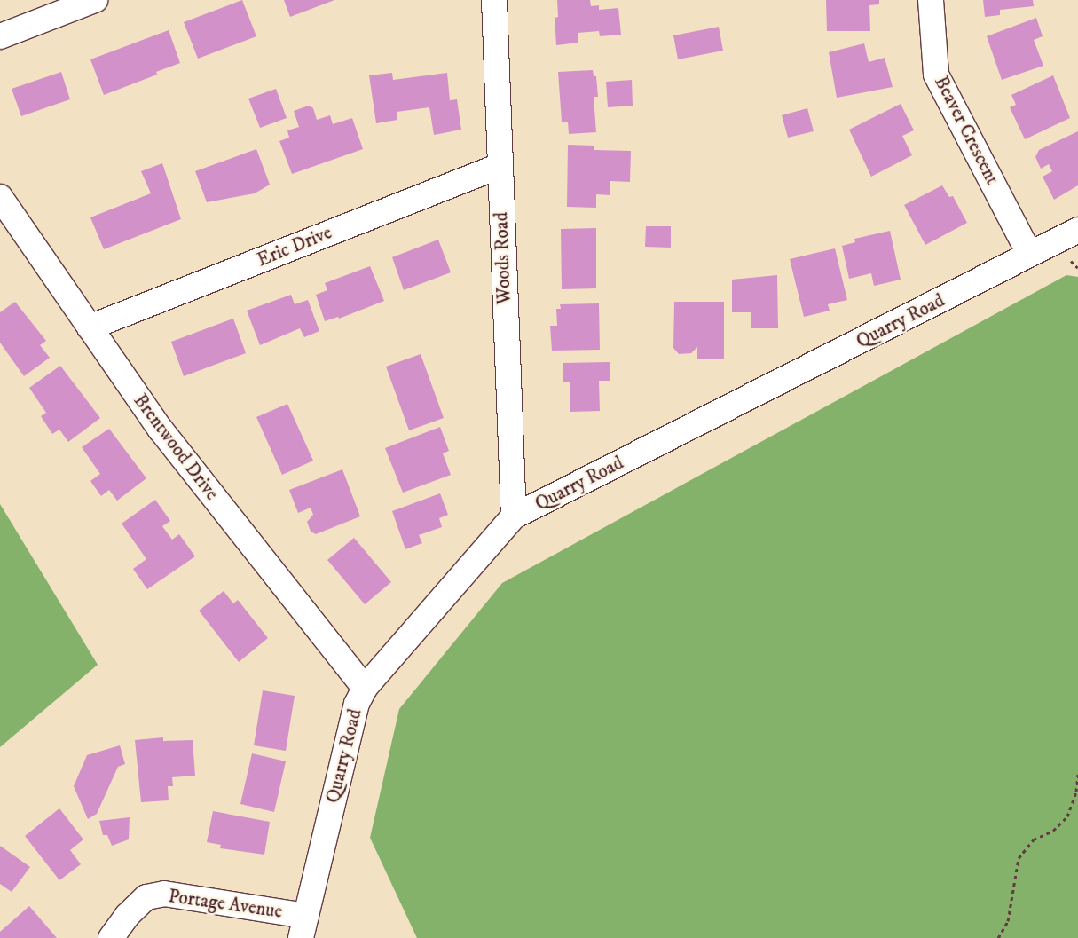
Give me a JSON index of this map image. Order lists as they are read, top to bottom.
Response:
{
  "streets": {
    "street": [
      "Beaver Crescent",
      "Eric Drive",
      "Woods Road",
      "Quarry Road",
      "Brentwood Drive",
      "Portage Avenue"
    ]
  },
  "crossings": [
    ["Beaver Crescent", "Quarry Road"],
    ["Eric Drive", "Woods Road"],
    ["Eric Drive", "Brentwood Drive"],
    ["Woods Road", "Quarry Road"],
    ["Quarry Road", "Brentwood Drive"],
    ["Quarry Road", "Portage Avenue"]
  ]
}
